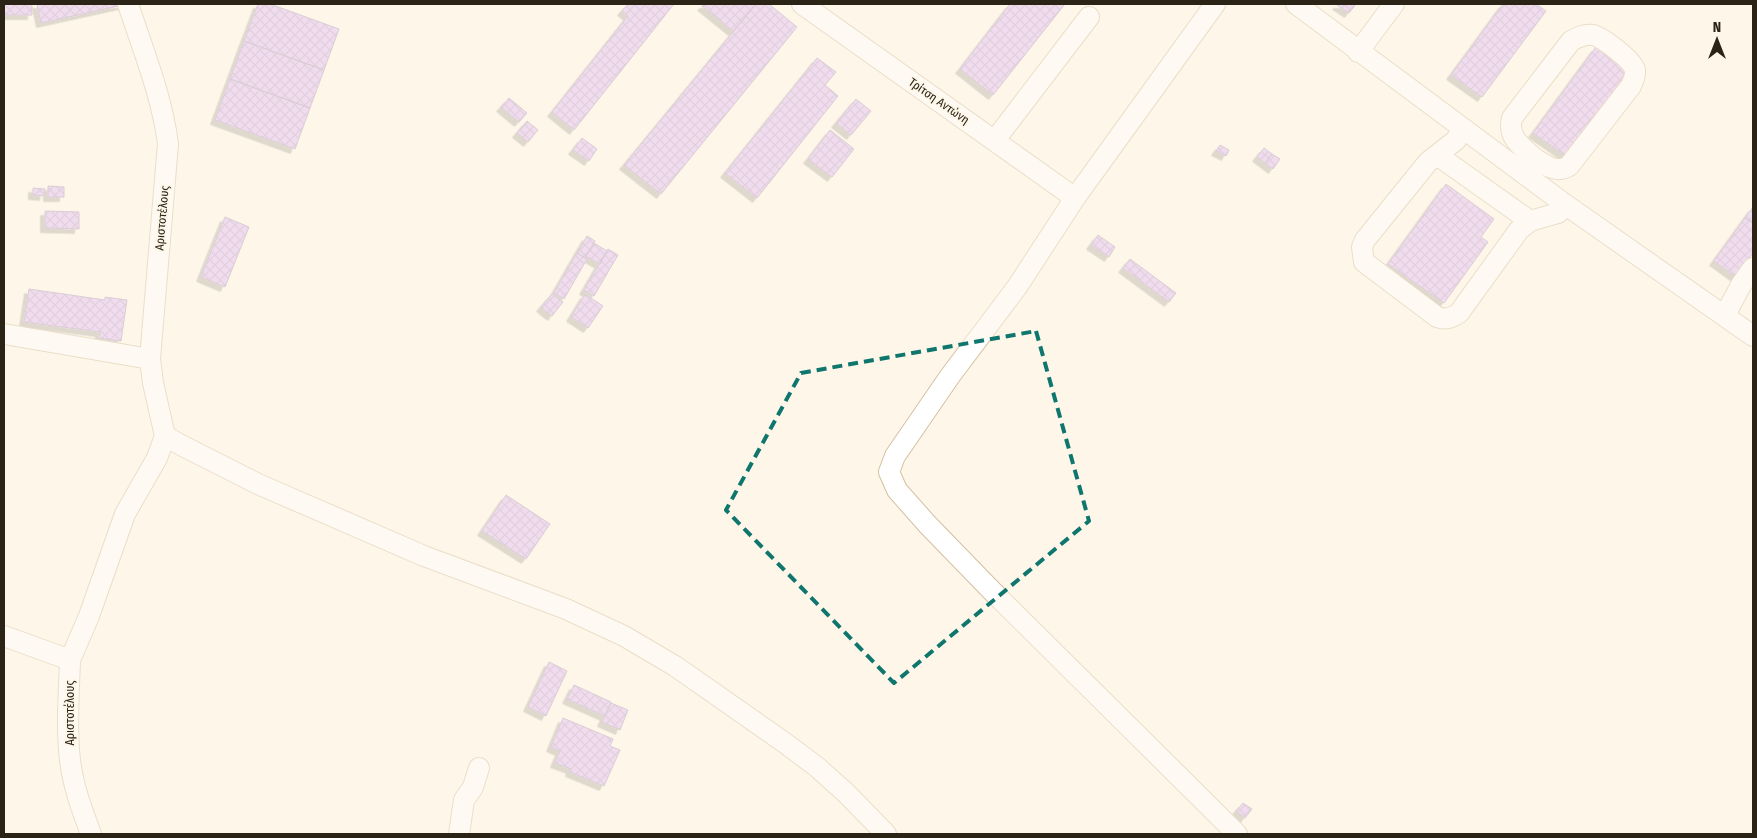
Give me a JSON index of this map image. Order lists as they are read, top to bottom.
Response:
{
  "streets": {
    "street": ["Τρίτση Αντώνη", "Αριστοτέλους"]
  },
  "north": "top"
}
